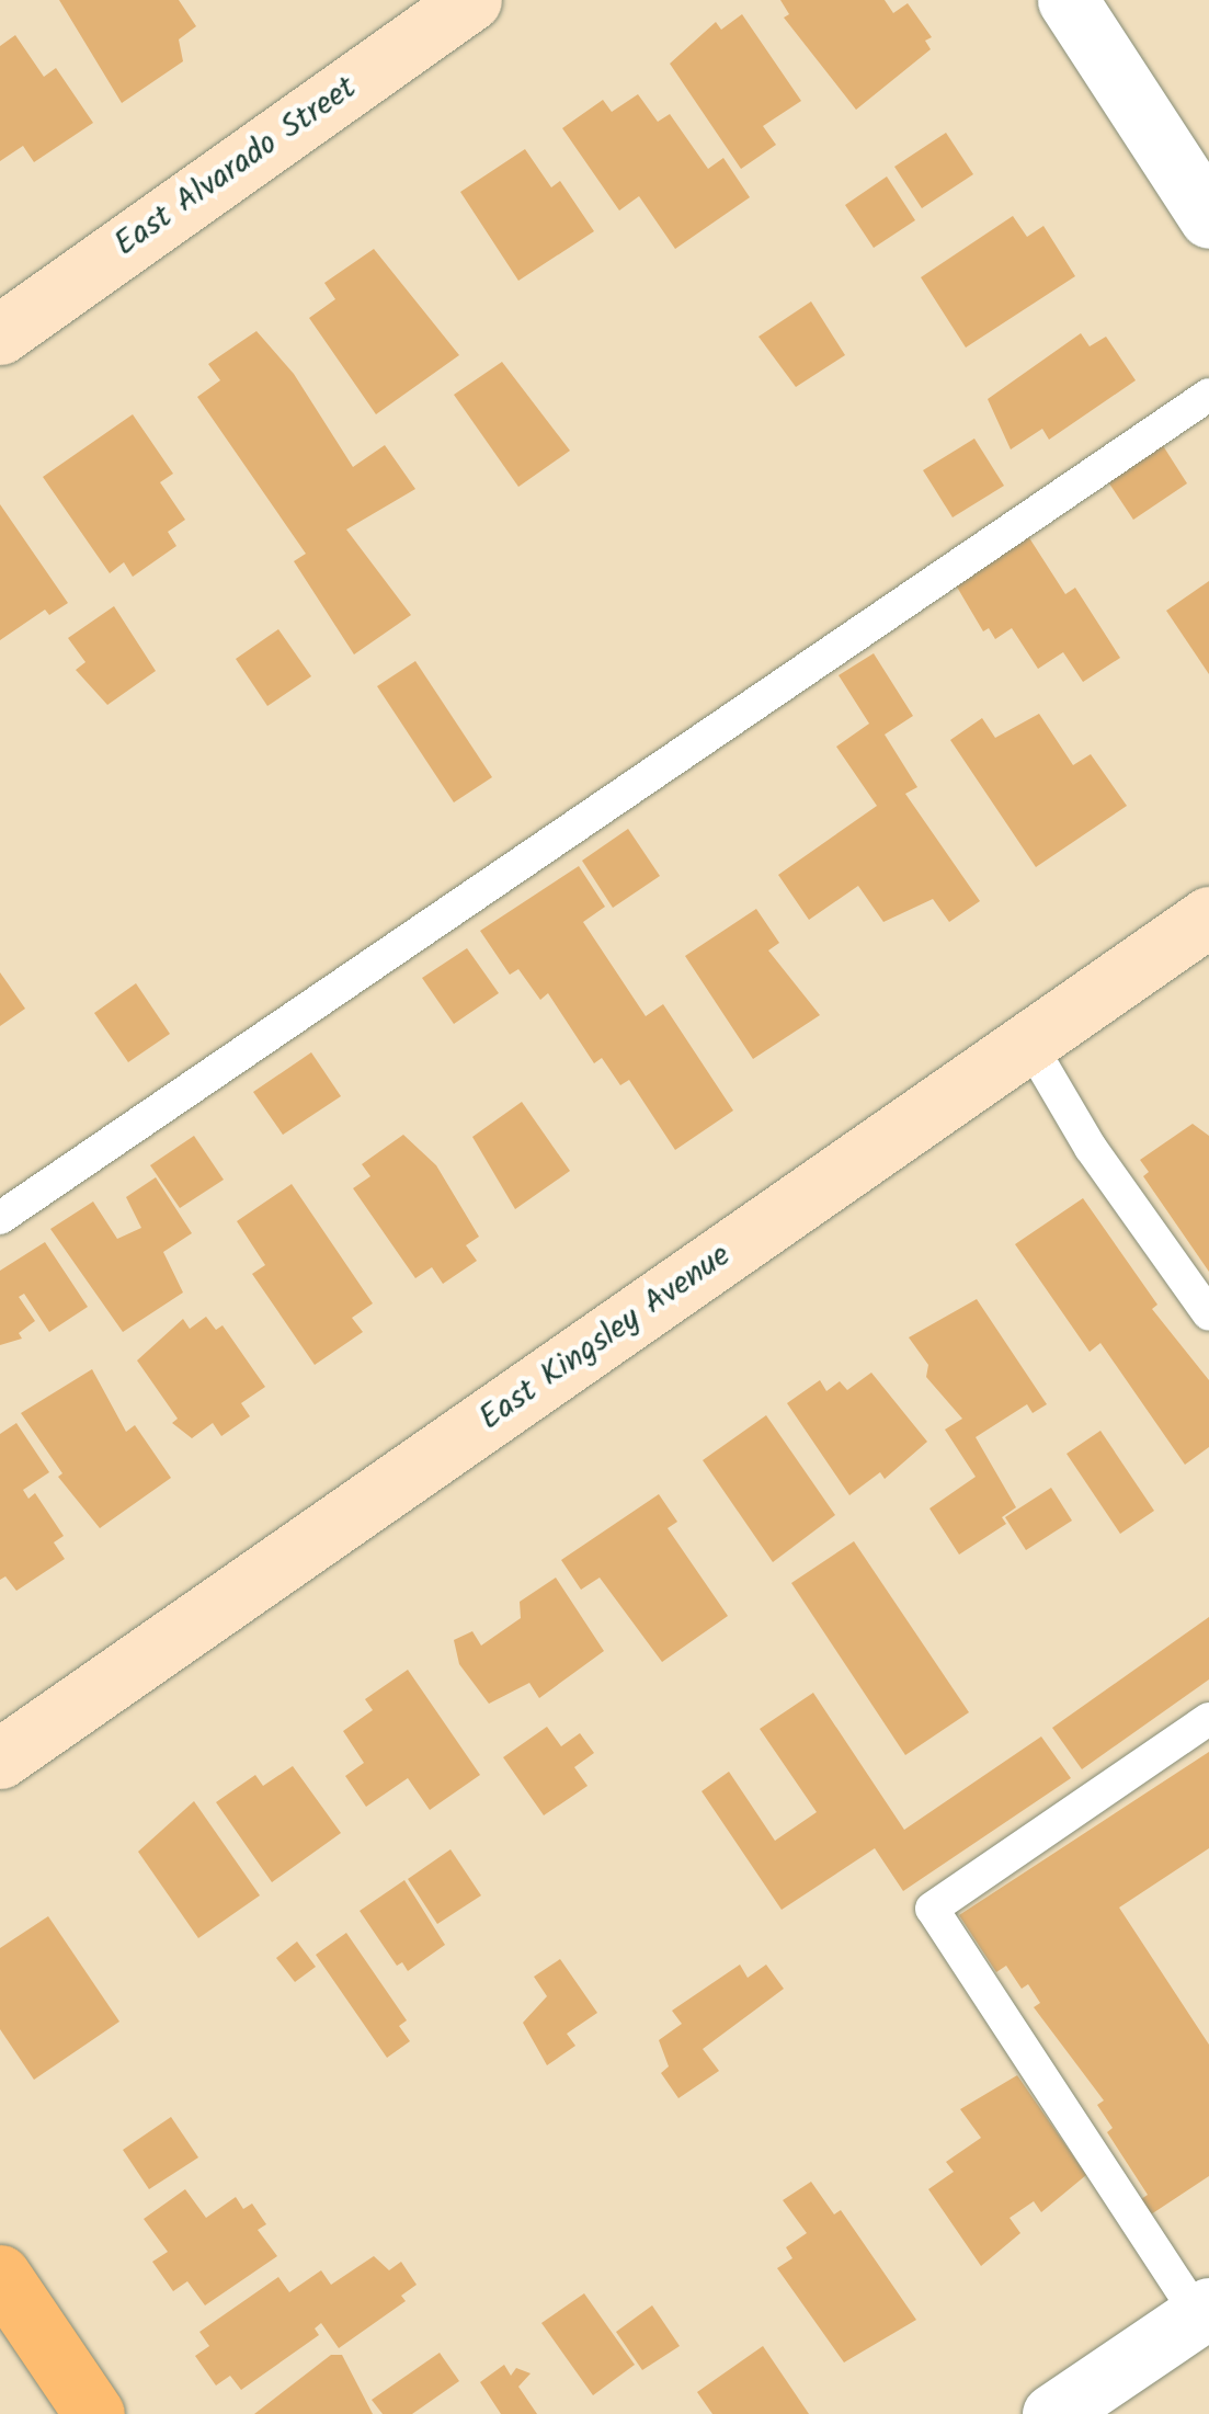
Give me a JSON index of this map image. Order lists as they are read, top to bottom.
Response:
{
  "streets": {
    "street": ["East Alvarado Street", "East Kingsley Avenue"]
  }
}
